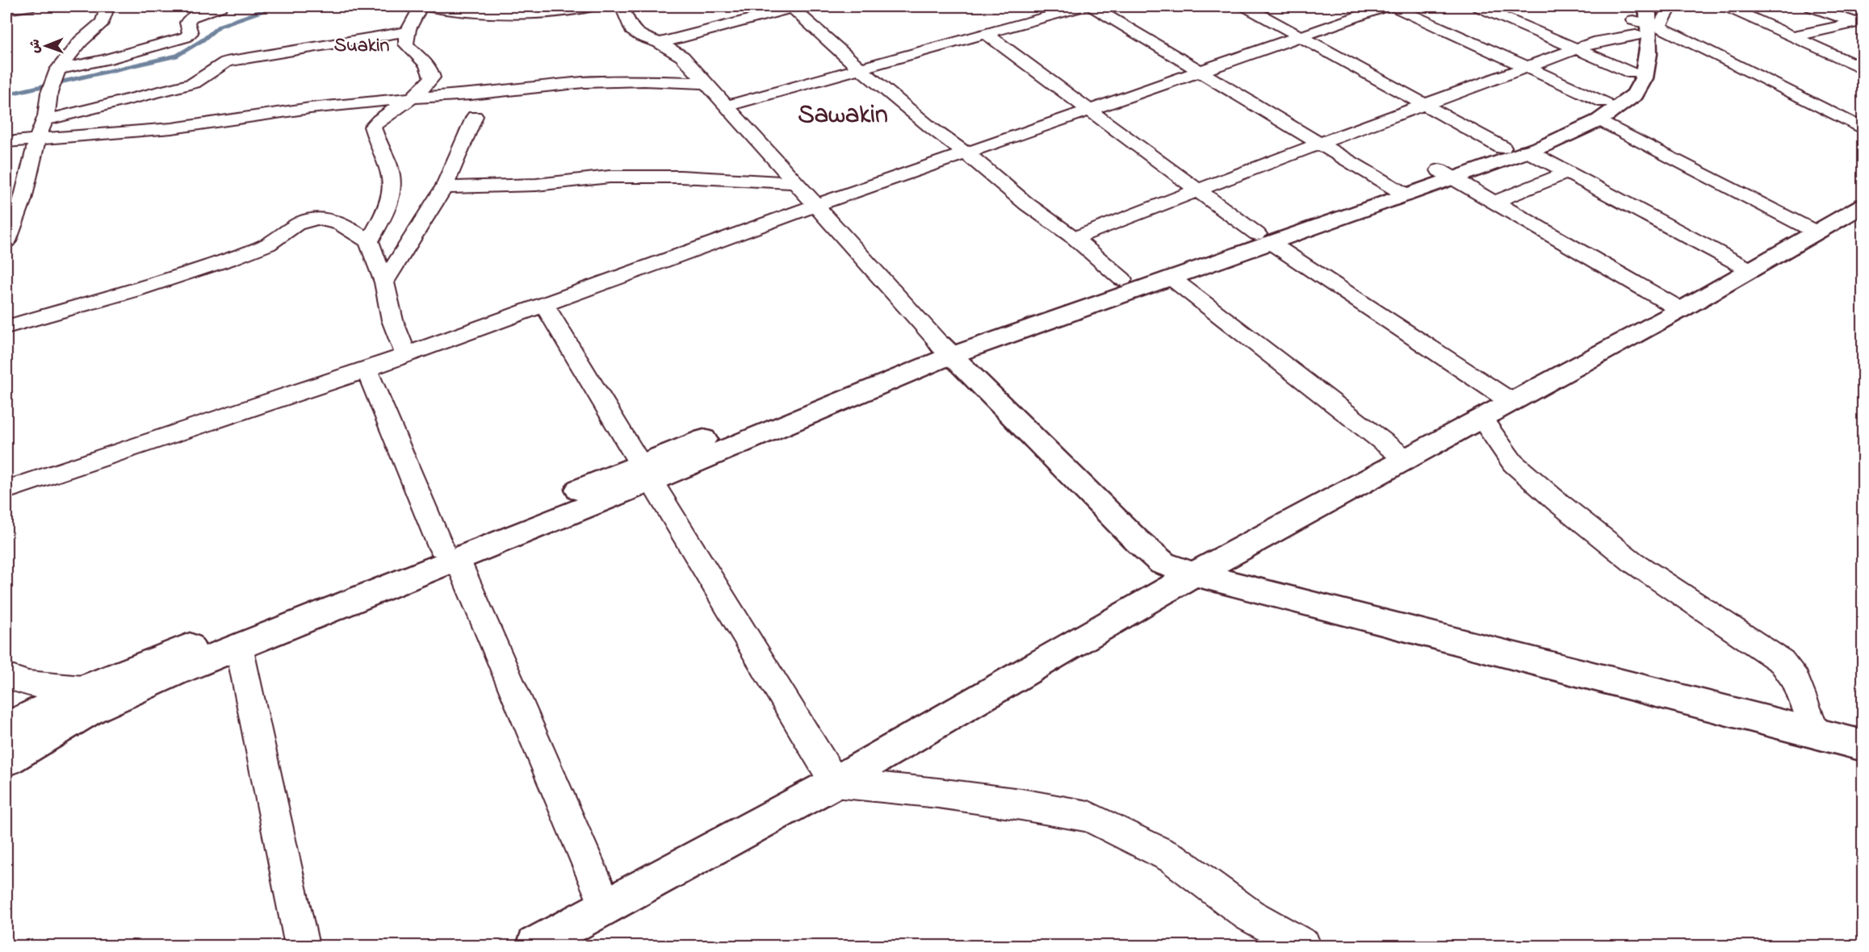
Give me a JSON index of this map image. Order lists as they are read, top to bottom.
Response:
{
  "districts": ["Suakin", "Sawakin"],
  "north": "left"
}
